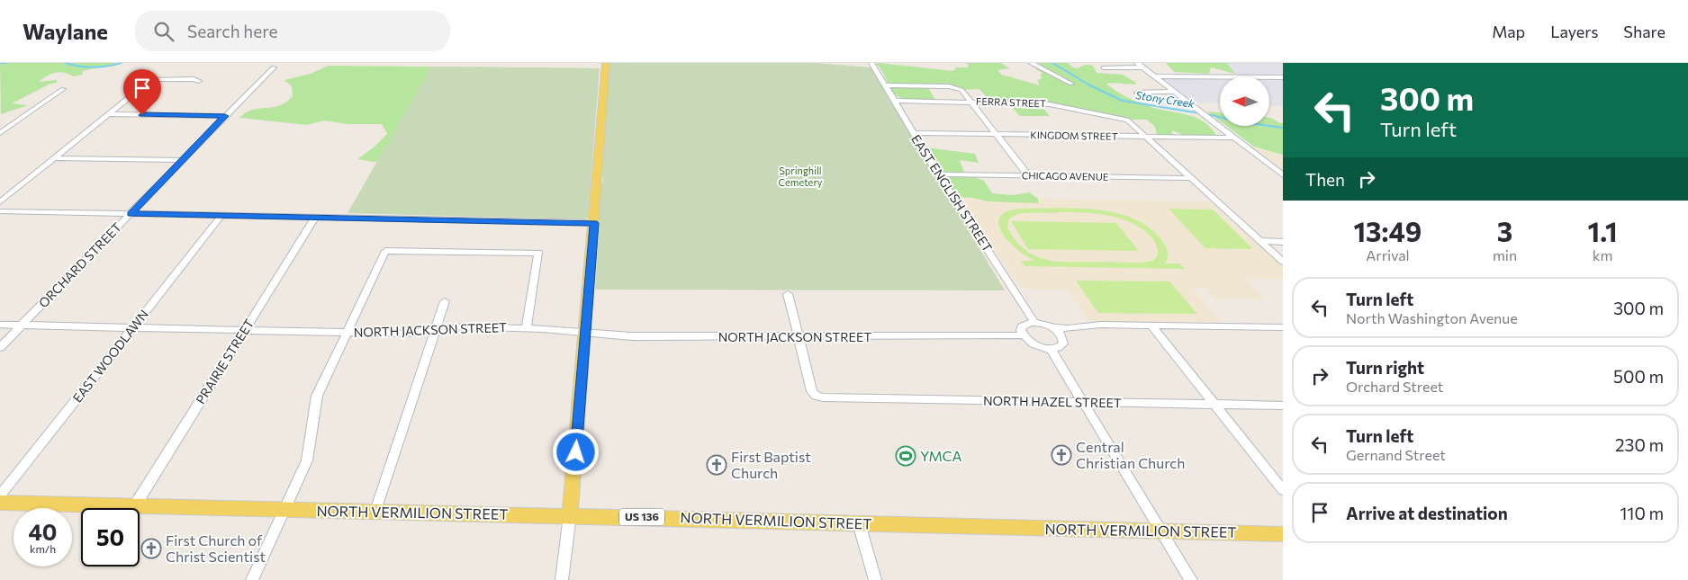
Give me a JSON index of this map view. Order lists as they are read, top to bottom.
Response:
{
  "streets": {
    "main road": ["NORTH VERMILION STREET", "US 136"],
    "street": [
      "FERRA STREET",
      "KINGDOM STREET",
      "CHICAGO AVENUE",
      "EAST ENGLISH STREET",
      "ORCHARD STREET",
      "NORTH JACKSON STREET",
      "EAST WOODLAWN",
      "PRAIRIE STREET",
      "NORTH HAZEL STREET"
    ]
  },
  "crossings": [
    ["FERRA STREET", "KINGDOM STREET"],
    ["FERRA STREET", "EAST ENGLISH STREET"],
    ["KINGDOM STREET", "EAST ENGLISH STREET"],
    ["CHICAGO AVENUE", "EAST ENGLISH STREET"],
    ["ORCHARD STREET", "NORTH JACKSON STREET"],
    ["NORTH JACKSON STREET", "EAST WOODLAWN"],
    ["NORTH JACKSON STREET", "PRAIRIE STREET"],
    ["NORTH JACKSON STREET", "NORTH HAZEL STREET"],
    ["PRAIRIE STREET", "NORTH VERMILION STREET"]
  ],
  "water": ["Stony Creek"],
  "parks": ["Springhill Cemetery"],
  "places": {
    "church": ["Central Christian Church", "First Baptist Church", "First Church of Christ Scientist"],
    "sports": ["YMCA"]
  },
  "north": "left",
  "page": {
    "header": "Waylane",
    "search": "Search here",
    "nav": ["Map", "Layers", "Share"],
    "turn": ["300 m", "Turn left"],
    "then": "Then",
    "eta": [
      "13:49",
      "Arrival",
      "3",
      "min",
      "1.1",
      "km"
    ],
    "list": [
      {
        "name": "Turn left",
        "note": "North Washington Avenue",
        "value": "300 m"
      },
      {
        "name": "Turn right",
        "note": "Orchard Street",
        "value": "500 m"
      },
      {
        "name": "Turn left",
        "note": "Gernand Street",
        "value": "230 m"
      },
      {
        "name": "Arrive at destination",
        "value": "110 m"
      }
    ],
    "speed": "40 km/h",
    "limit": "50"
  }
}
